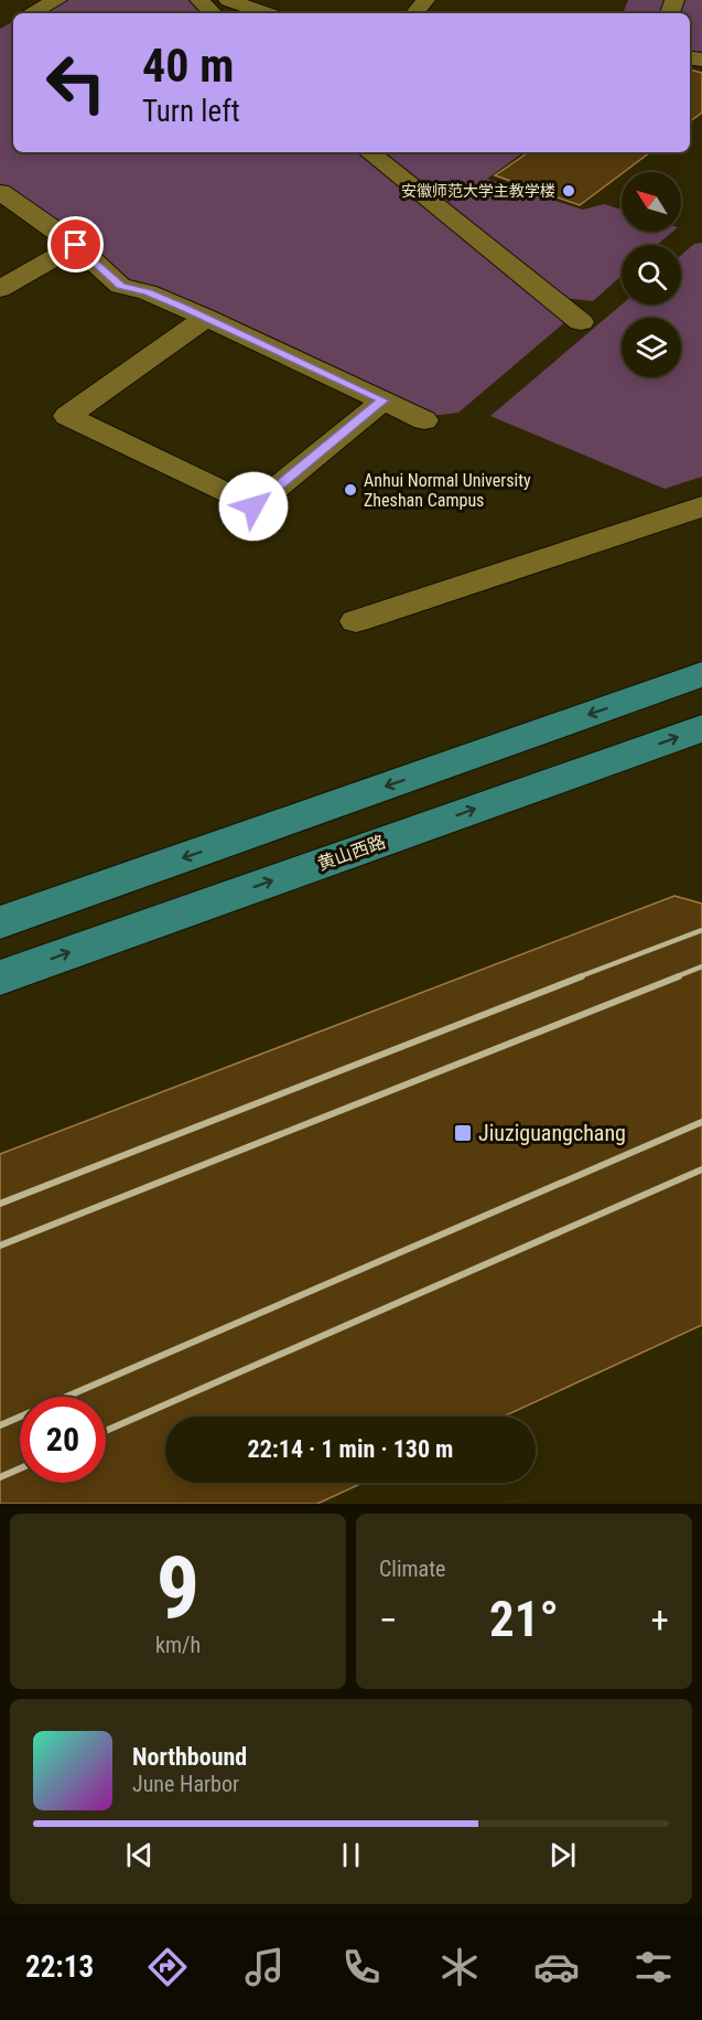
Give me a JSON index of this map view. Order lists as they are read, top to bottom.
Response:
{
  "streets": {
    "main road": ["黄山西路"]
  },
  "places": {
    "other": ["安徽师范大学主教学楼", "Anhui Normal University Zheshan Campus"],
    "transit": ["Jiuziguangchang"]
  },
  "north": "top left",
  "page": {
    "turn": ["40 m", "Turn left"],
    "limit": "20",
    "trip": "22:14 · 1 min · 130 m",
    "tile": [
      ["9", "km/h"],
      "Climate"
    ],
    "heat": ["−", "21°", "+"],
    "song": ["Northbound", "June Harbor"],
    "tabs": "22:13"
  }
}
